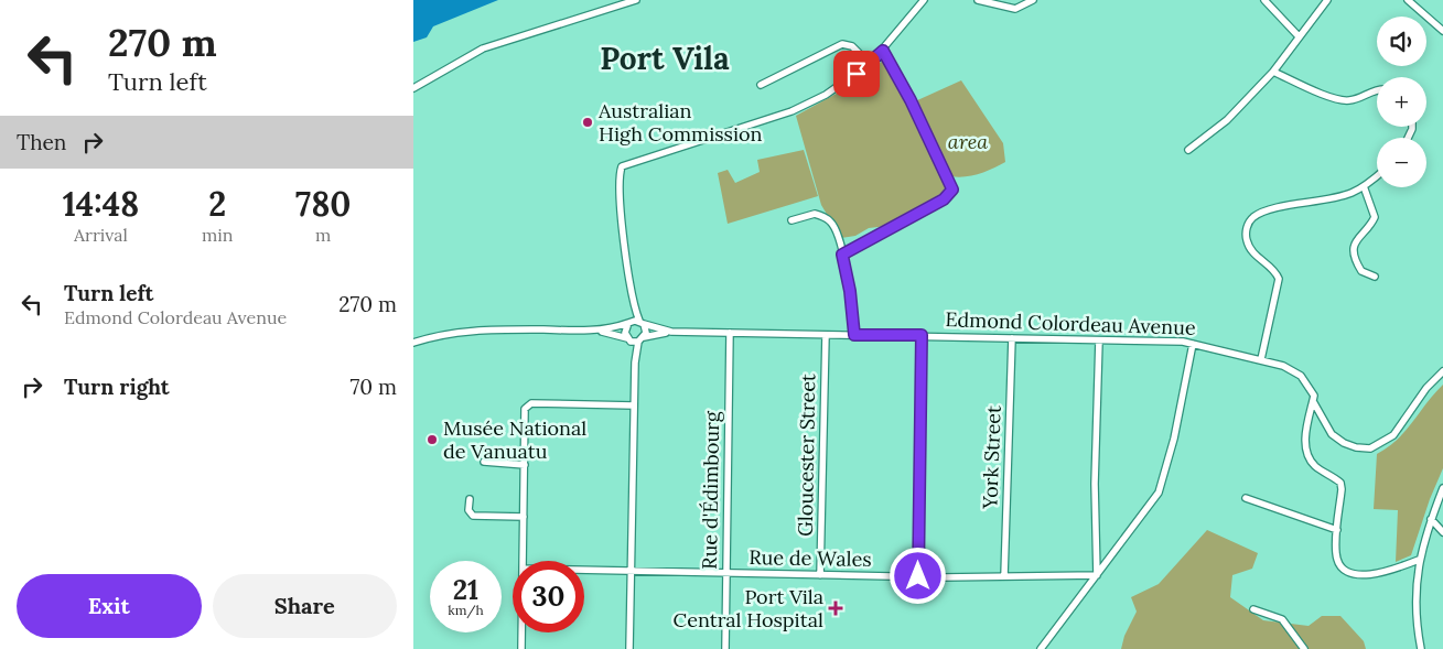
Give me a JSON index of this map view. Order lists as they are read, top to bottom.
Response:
{
  "streets": {
    "street": [
      "Edmond Colordeau Avenue",
      "Gloucester Street",
      "York Street",
      "Rue d'Édimbourg",
      "Rue de Wales"
    ]
  },
  "crossings": [
    ["Edmond Colordeau Avenue", "Gloucester Street"],
    ["Edmond Colordeau Avenue", "York Street"],
    ["Edmond Colordeau Avenue", "Rue d'Édimbourg"],
    ["Gloucester Street", "Rue de Wales"],
    ["York Street", "Rue de Wales"],
    ["Rue d'Édimbourg", "Rue de Wales"]
  ],
  "districts": ["Port Vila"],
  "parks": ["area"],
  "places": {
    "other": ["Australian High Commission", "Musée National de Vanuatu"],
    "health": ["Port Vila Central Hospital"]
  },
  "page": {
    "turn": ["270 m", "Turn left"],
    "map_buttons": ["+", "−"],
    "then": "Then",
    "eta": [
      "14:48",
      "Arrival",
      "2",
      "min",
      "780",
      "m"
    ],
    "list": [
      {
        "name": "Turn left",
        "note": "Edmond Colordeau Avenue",
        "value": "270 m"
      },
      {
        "name": "Turn right",
        "value": "70 m"
      }
    ],
    "speed": "21 km/h",
    "limit": "30",
    "buttons": ["Exit", "Share"]
  }
}
